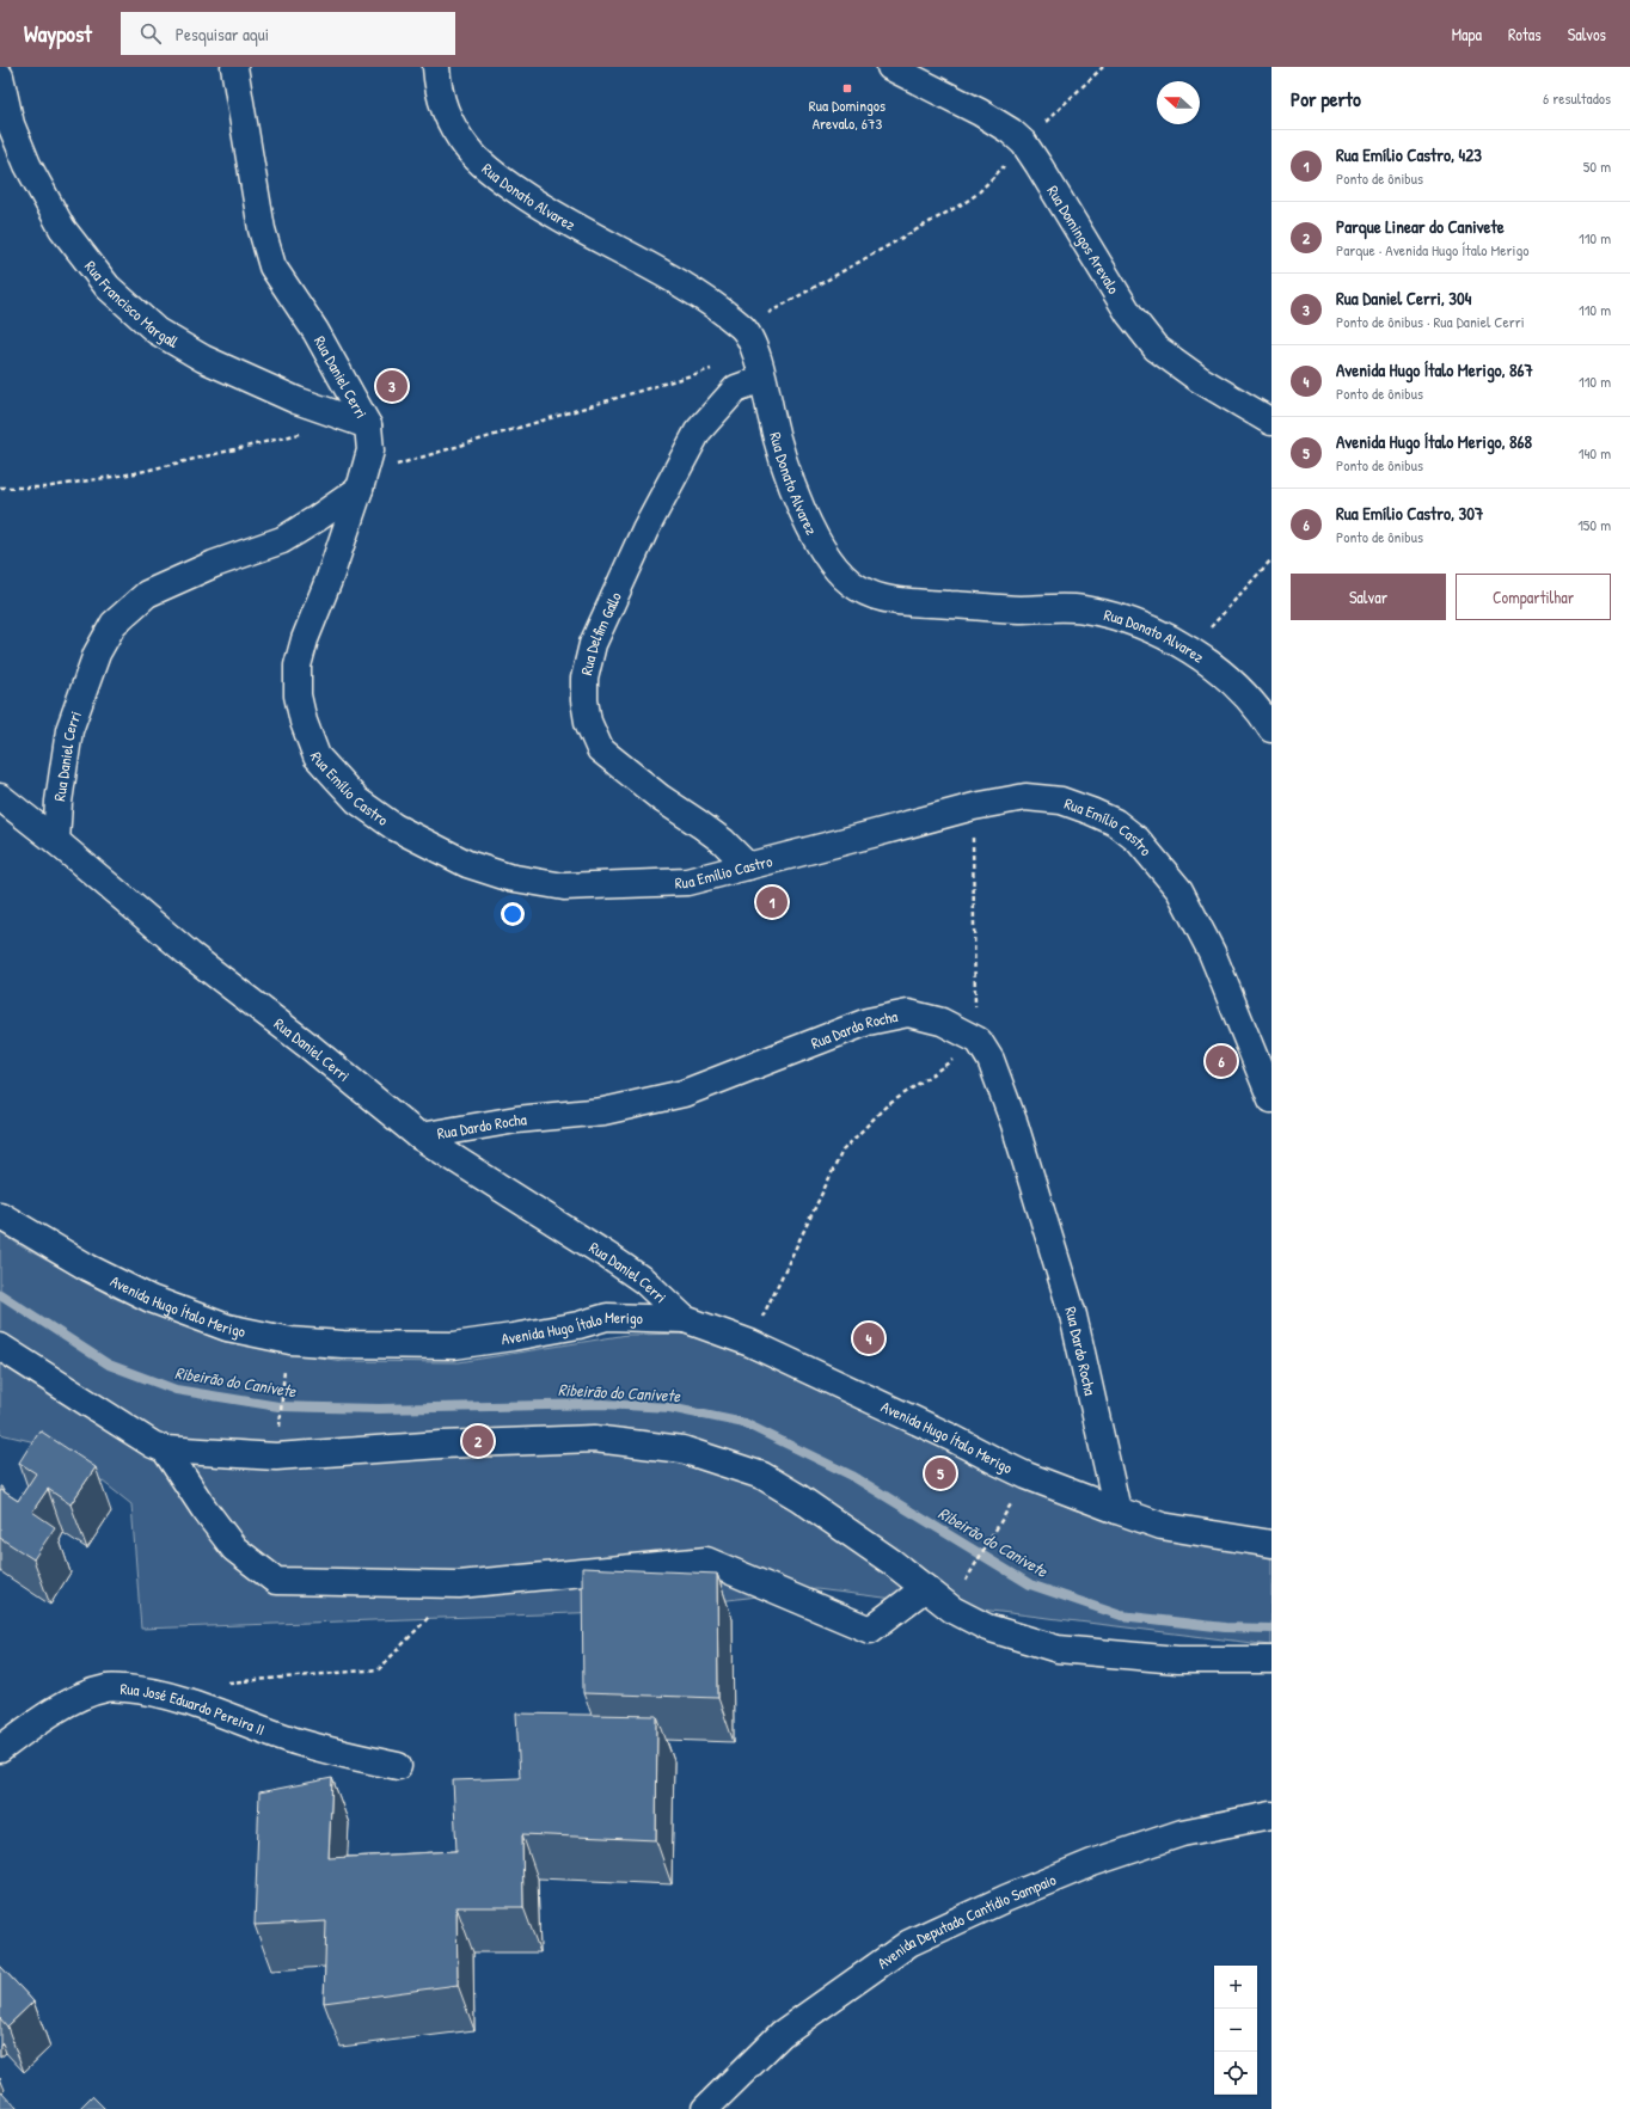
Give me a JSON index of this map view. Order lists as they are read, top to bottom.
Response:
{
  "streets": {
    "street": [
      "Rua Donato Alvarez",
      "Rua Domingos Arevalo",
      "Rua Francisco Margall",
      "Rua Daniel Cerri",
      "Rua Delfim Gallo",
      "Rua Emílio Castro",
      "Rua Dardo Rocha",
      "Avenida Hugo Ítalo Merigo",
      "Rua José Eduardo Pereira II",
      "Avenida Deputado Cantídio Sampaio"
    ]
  },
  "crossings": [
    ["Rua Donato Alvarez", "Rua Delfim Gallo"],
    ["Rua Francisco Margall", "Rua Daniel Cerri"],
    ["Rua Daniel Cerri", "Rua Emílio Castro"],
    ["Rua Daniel Cerri", "Rua Dardo Rocha"],
    ["Rua Daniel Cerri", "Avenida Hugo Ítalo Merigo"],
    ["Rua Delfim Gallo", "Rua Emílio Castro"],
    ["Rua Dardo Rocha", "Avenida Hugo Ítalo Merigo"]
  ],
  "water": ["Ribeirão do Canivete"],
  "places": {
    "transit": ["Rua Domingos Arevalo, 673"]
  },
  "north": "left",
  "page": {
    "header": "Waypost",
    "search": "Pesquisar aqui",
    "nav": ["Mapa", "Rotas", "Salvos"],
    "heading": ["Por perto", "6 resultados"],
    "list": [
      {
        "mark": "1",
        "name": "Rua Emílio Castro, 423",
        "note": "Ponto de ônibus",
        "value": "50 m"
      },
      {
        "mark": "2",
        "name": "Parque Linear do Canivete",
        "note": "Parque · Avenida Hugo Ítalo Merigo",
        "value": "110 m"
      },
      {
        "mark": "3",
        "name": "Rua Daniel Cerri, 304",
        "note": "Ponto de ônibus · Rua Daniel Cerri",
        "value": "110 m"
      },
      {
        "mark": "4",
        "name": "Avenida Hugo Ítalo Merigo, 867",
        "note": "Ponto de ônibus",
        "value": "110 m"
      },
      {
        "mark": "5",
        "name": "Avenida Hugo Ítalo Merigo, 868",
        "note": "Ponto de ônibus",
        "value": "140 m"
      },
      {
        "mark": "6",
        "name": "Rua Emílio Castro, 307",
        "note": "Ponto de ônibus",
        "value": "150 m"
      }
    ],
    "pins": [
      "3",
      "1",
      "6",
      "4",
      "2",
      "5"
    ],
    "buttons": ["Salvar", "Compartilhar"],
    "map_buttons": ["+", "−"]
  }
}
